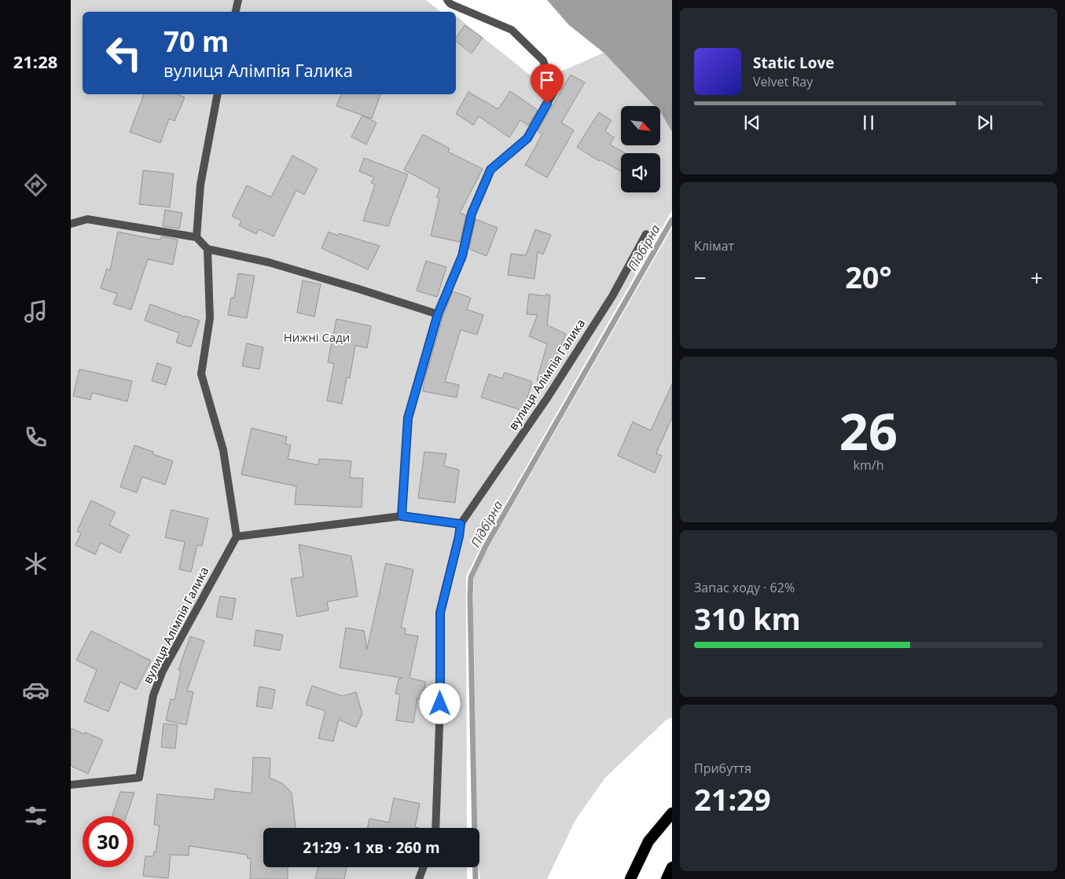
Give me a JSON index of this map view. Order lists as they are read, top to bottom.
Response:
{
  "streets": {
    "street": ["вулиця Алімпія Галика"]
  },
  "water": ["Підбірна"],
  "parks": ["Нижні Сади"],
  "north": "bottom right",
  "page": {
    "tabs": "21:28",
    "turn": ["70 m", "вулиця Алімпія Галика"],
    "song": ["Static Love", "Velvet Ray"],
    "tile": [
      "Клімат",
      ["26", "km/h"],
      ["Запас ходу · 62%", "310 km"],
      ["Прибуття", "21:29"]
    ],
    "heat": ["−", "20°", "+"],
    "limit": "30",
    "trip": "21:29 · 1 хв · 260 m"
  }
}
